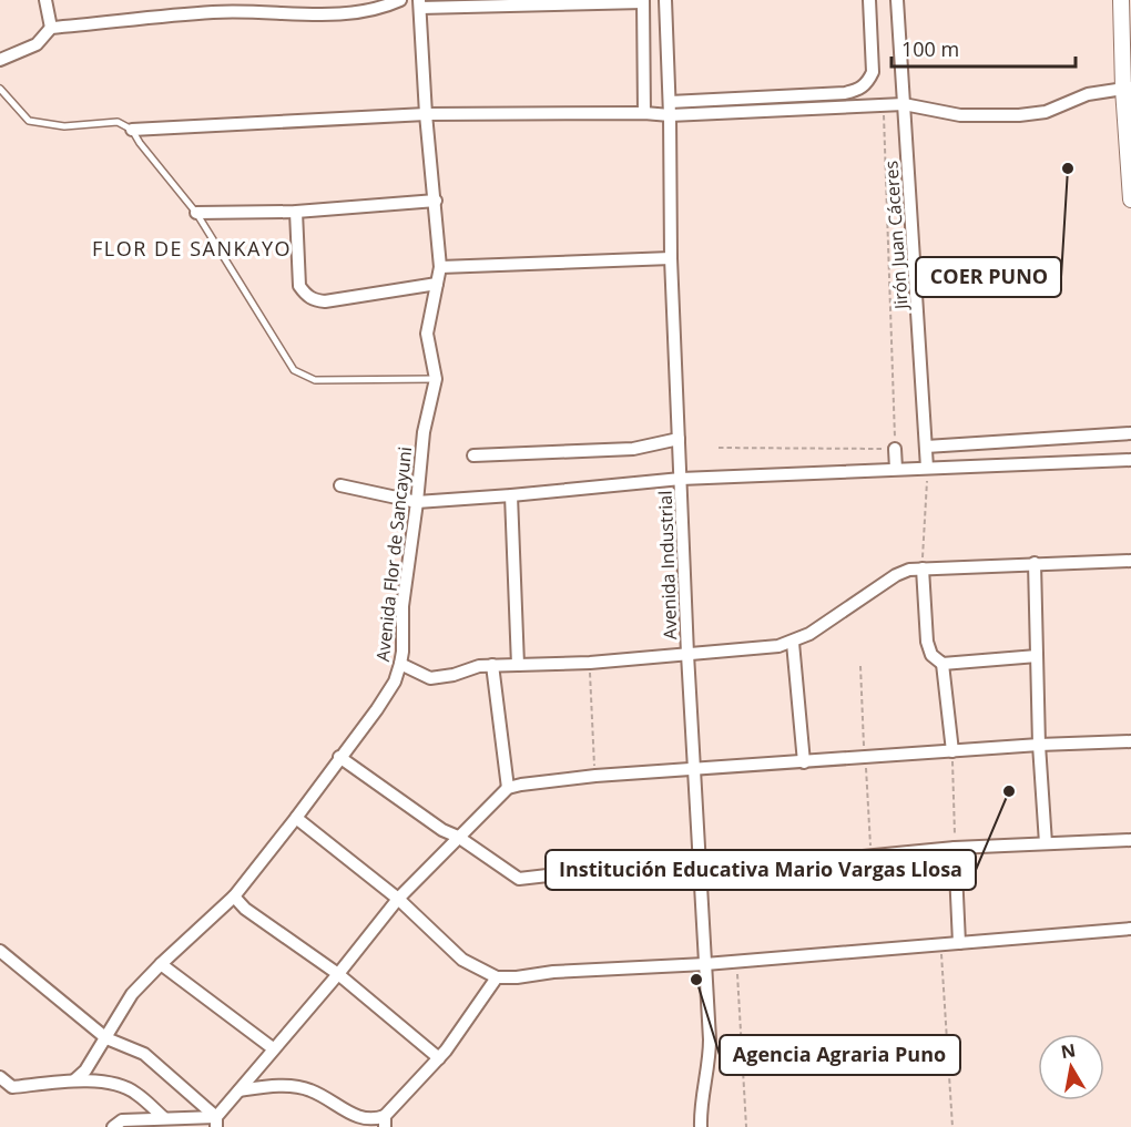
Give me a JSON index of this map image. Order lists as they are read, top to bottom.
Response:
{
  "streets": {
    "street": ["Jirón Juan Cáceres", "Avenida Flor de Sancayuni", "Avenida Industrial"]
  },
  "districts": ["FLOR DE SANKAYO"],
  "places": ["COER PUNO", "Institución Educativa Mario Vargas Llosa", "Agencia Agraria Puno"],
  "scale_bar": "100 m",
  "north": "top"
}
